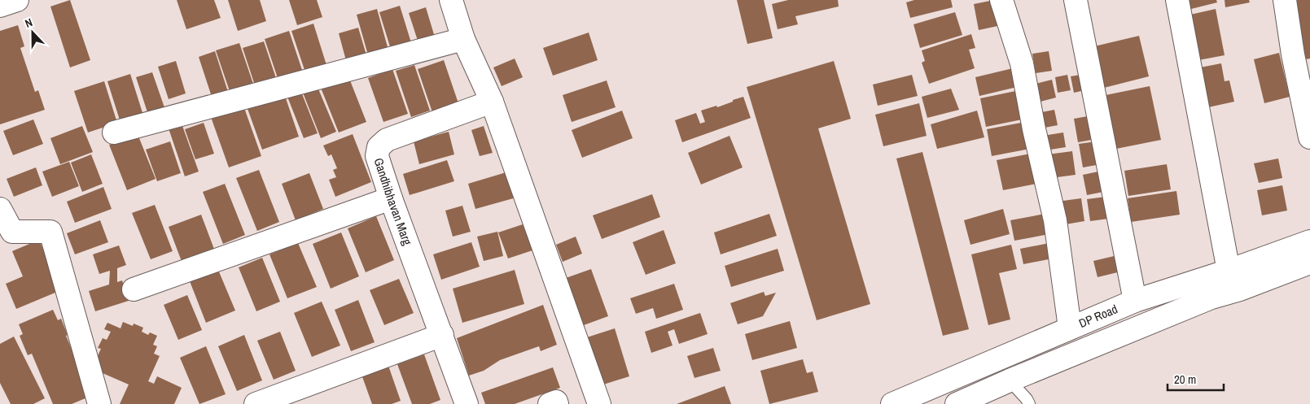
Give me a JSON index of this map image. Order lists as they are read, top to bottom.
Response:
{
  "streets": {
    "street": ["Gandhibhavan Marg", "DP Road"]
  },
  "scale_bar": "20 m",
  "north": "top"
}
